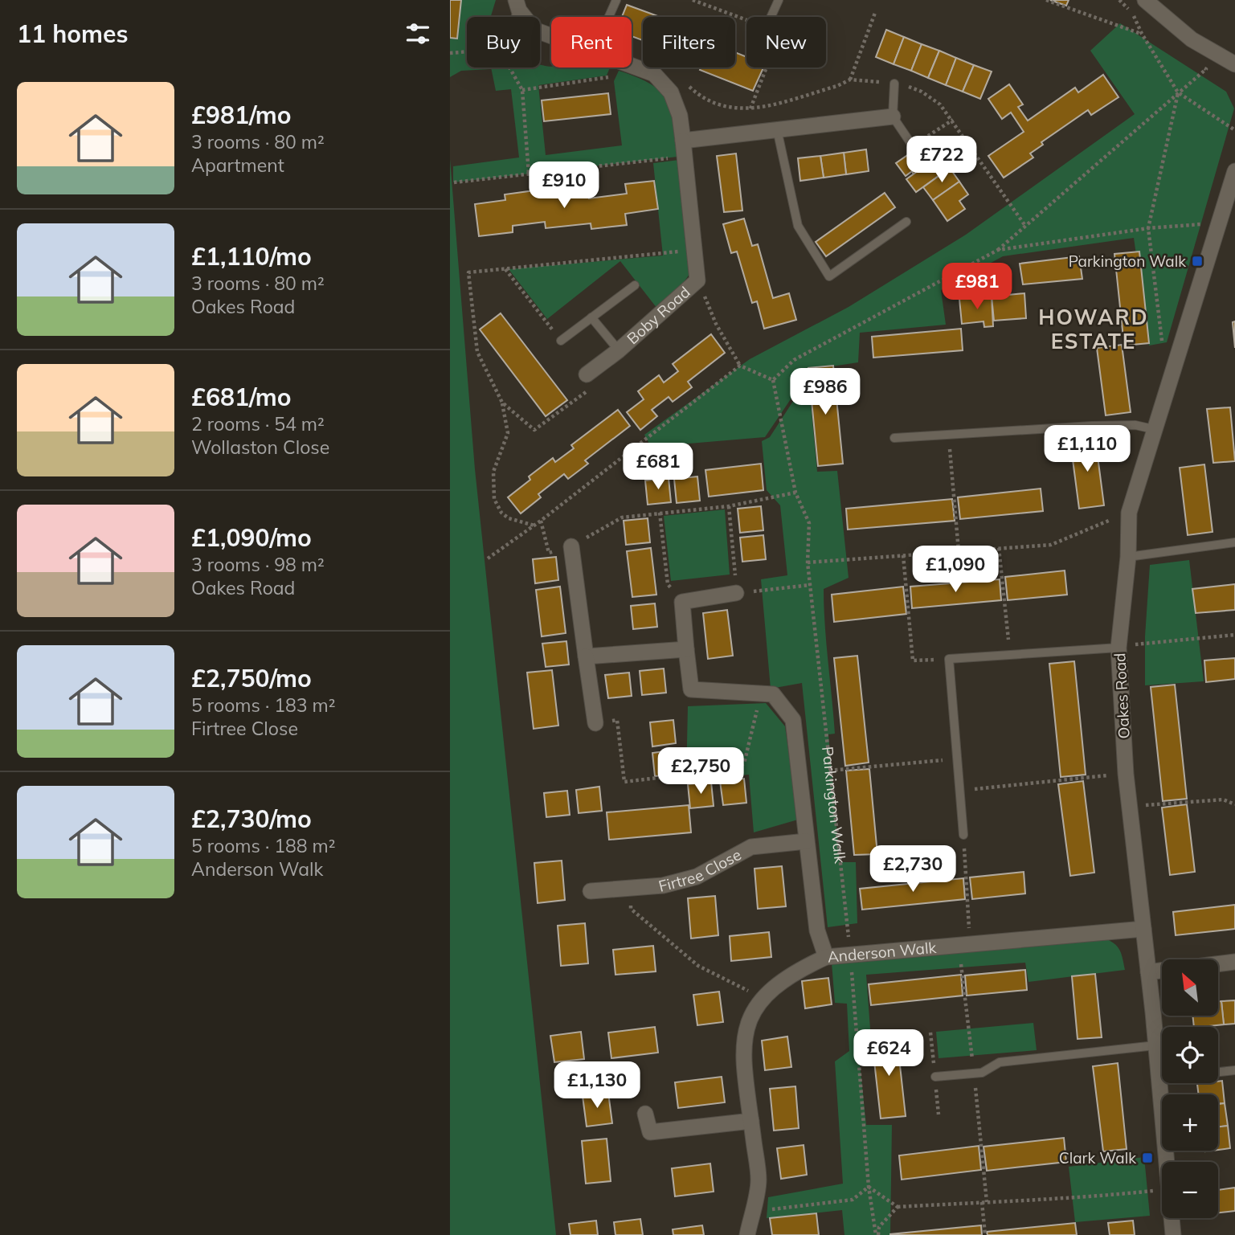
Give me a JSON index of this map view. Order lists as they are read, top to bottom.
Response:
{
  "streets": {
    "street": [
      "Boby Road",
      "Oakes Road",
      "Parkington Walk",
      "Firtree Close",
      "Anderson Walk"
    ]
  },
  "crossings": [
    ["Oakes Road", "Anderson Walk"],
    ["Parkington Walk", "Firtree Close"],
    ["Parkington Walk", "Anderson Walk"]
  ],
  "districts": ["HOWARD ESTATE"],
  "places": {
    "transit": ["Parkington Walk", "Clark Walk"]
  },
  "north": "top left",
  "page": {
    "heading": "11 homes",
    "chip": [
      "Buy",
      "Rent",
      "Filters",
      "New"
    ],
    "list": [
      {
        "name": "£981/mo",
        "note": "3 rooms · 80 m² · Apartment"
      },
      {
        "name": "£1,110/mo",
        "note": "3 rooms · 80 m² · Oakes Road"
      },
      {
        "name": "£681/mo",
        "note": "2 rooms · 54 m² · Wollaston Close"
      },
      {
        "name": "£1,090/mo",
        "note": "3 rooms · 98 m² · Oakes Road"
      },
      {
        "name": "£2,750/mo",
        "note": "5 rooms · 183 m² · Firtree Close"
      },
      {
        "name": "£2,730/mo",
        "note": "5 rooms · 188 m² · Anderson Walk"
      }
    ],
    "price": [
      "£722",
      "£910",
      "£981",
      "£986",
      "£1,110",
      "£681",
      "£1,090",
      "£2,750",
      "£2,730",
      "£624",
      "£1,130"
    ],
    "map_buttons": ["+", "−"]
  }
}
